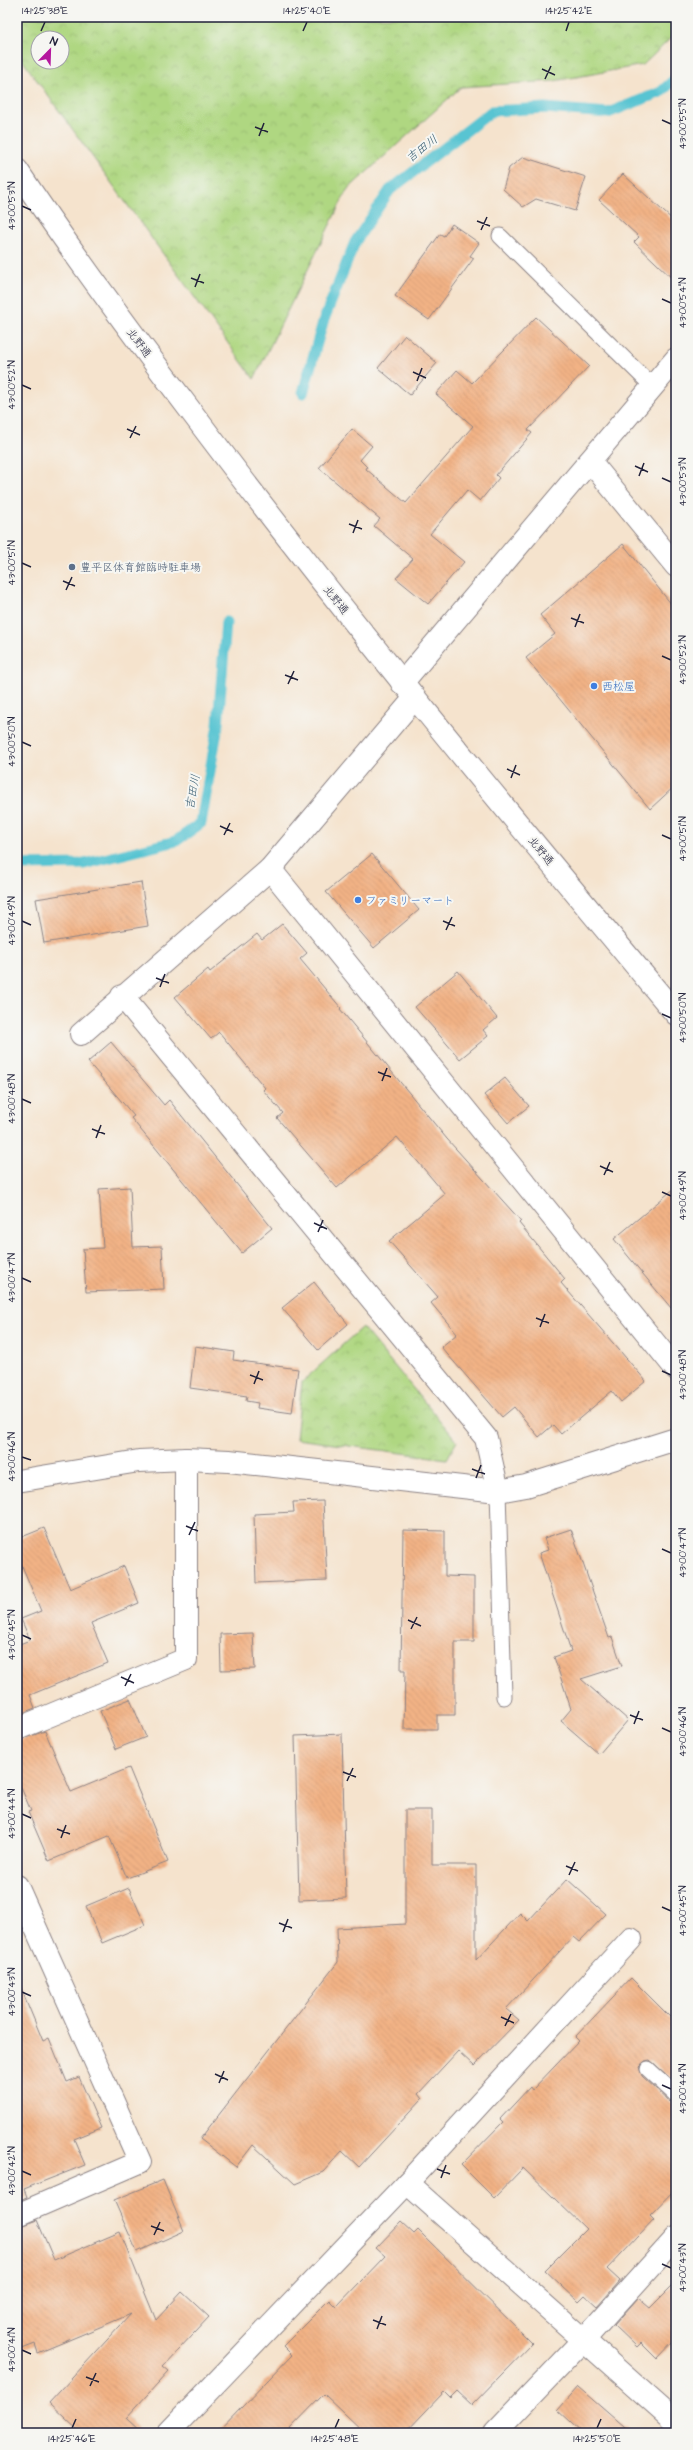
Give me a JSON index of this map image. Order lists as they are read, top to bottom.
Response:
{
  "streets": {
    "street": ["北野通"]
  },
  "water": ["吉田川"],
  "places": ["豊平区体育館臨時駐車場", "西松屋", "ファミリーマート"],
  "north": "top right",
  "coordinates": [
    "141°25'38\"E",
    "141°25'40\"E",
    "141°25'42\"E",
    "43°00'55\"N",
    "43°00'53\"N",
    "43°00'54\"N",
    "43°00'52\"N",
    "43°00'51\"N",
    "43°00'50\"N",
    "43°00'49\"N",
    "43°00'48\"N",
    "43°00'47\"N",
    "43°00'46\"N",
    "43°00'45\"N",
    "43°00'44\"N",
    "43°00'43\"N",
    "43°00'42\"N",
    "43°00'41\"N",
    "141°25'46\"E",
    "141°25'48\"E",
    "141°25'50\"E"
  ]
}
